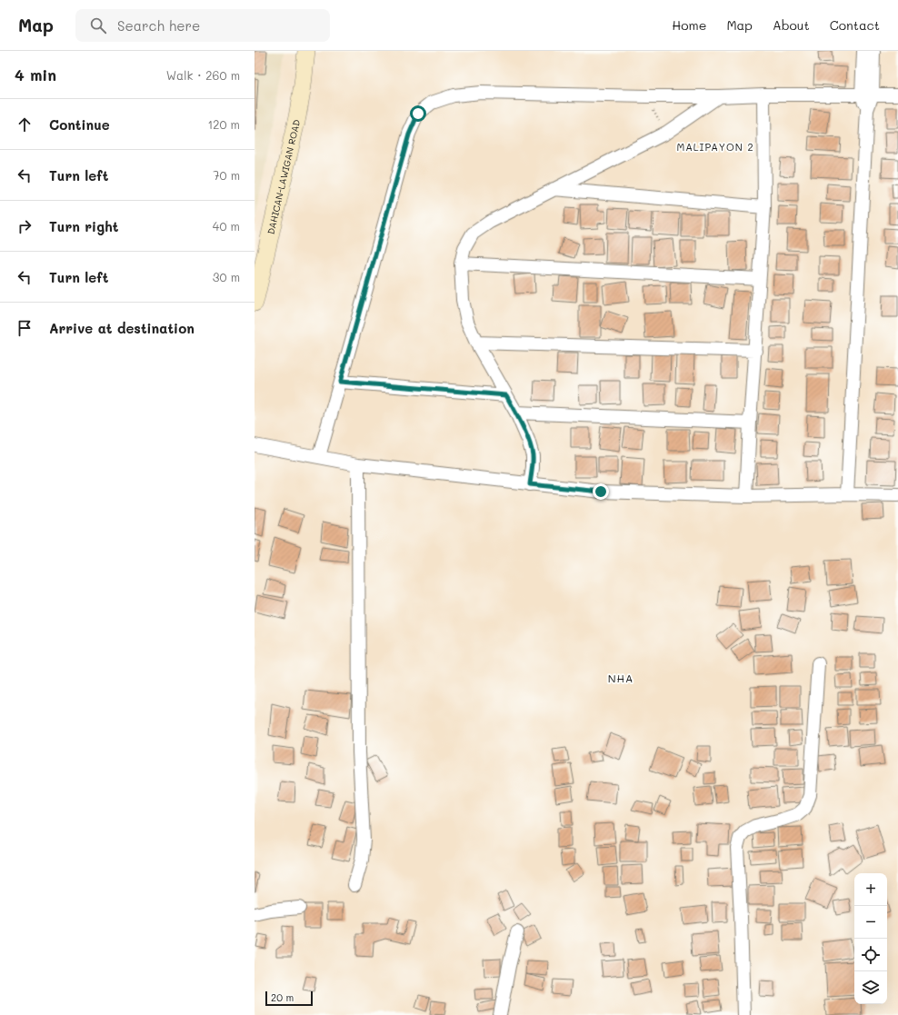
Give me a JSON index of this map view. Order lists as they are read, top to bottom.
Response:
{
  "streets": {
    "main road": ["DAHICAN-LAWIGAN ROAD"]
  },
  "districts": ["MALIPAYON 2", "NHA"],
  "scale_bar": "20 m",
  "page": {
    "header": "Map",
    "search": "Search here",
    "nav": [
      "Home",
      "Map",
      "About",
      "Contact"
    ],
    "heading": ["4 min", "Walk · 260 m"],
    "list": [
      ["Continue", "120 m"],
      ["Turn left", "70 m"],
      ["Turn right", "40 m"],
      ["Turn left", "30 m"],
      "Arrive at destination"
    ],
    "map_buttons": ["+", "−"],
    "scale": "20 m"
  }
}
